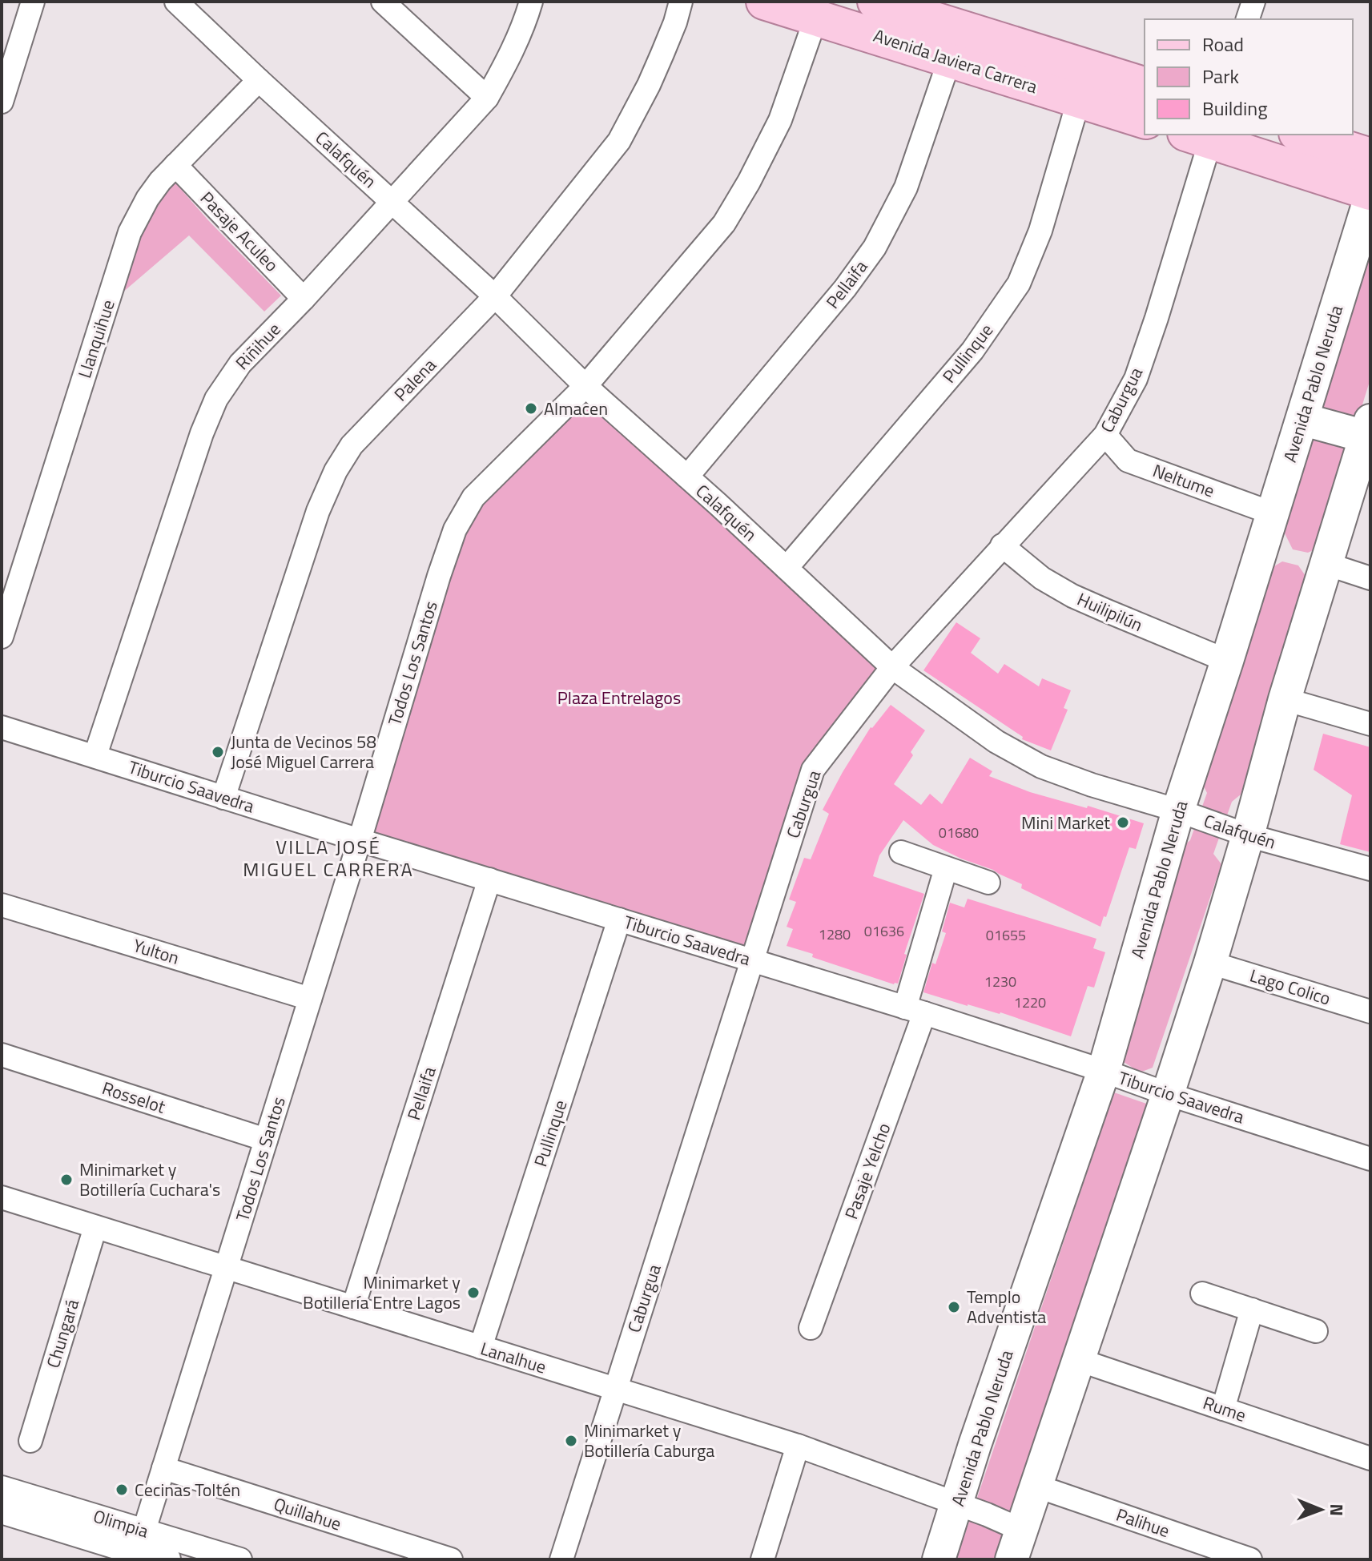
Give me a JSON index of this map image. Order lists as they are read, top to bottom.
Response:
{
  "streets": {
    "main road": ["Avenida Javiera Carrera", "Avenida Pablo Neruda"],
    "street": [
      "Calafquén",
      "Pasaje Aculeo",
      "Pellaifa",
      "Llanquihue",
      "Riñihue",
      "Pullinque",
      "Palena",
      "Caburgua",
      "Neltume",
      "Huilipilún",
      "Todos Los Santos",
      "Tiburcio Saavedra",
      "Yulton",
      "Lago Colico",
      "Rosselot",
      "Pasaje Yelcho",
      "Chungará",
      "Lanalhue",
      "Rume",
      "Quillahue",
      "Palihue",
      "Olimpia"
    ]
  },
  "crossings": [
    ["Avenida Javiera Carrera", "Pellaifa"],
    ["Avenida Javiera Carrera", "Pullinque"],
    ["Avenida Javiera Carrera", "Todos Los Santos"],
    ["Calafquén", "Pellaifa"],
    ["Calafquén", "Llanquihue"],
    ["Calafquén", "Riñihue"],
    ["Calafquén", "Pullinque"],
    ["Calafquén", "Palena"],
    ["Calafquén", "Avenida Pablo Neruda"],
    ["Calafquén", "Caburgua"],
    ["Calafquén", "Todos Los Santos"],
    ["Pasaje Aculeo", "Llanquihue"],
    ["Pasaje Aculeo", "Riñihue"],
    ["Pellaifa", "Tiburcio Saavedra"],
    ["Pellaifa", "Lanalhue"],
    ["Riñihue", "Tiburcio Saavedra"],
    ["Pullinque", "Tiburcio Saavedra"],
    ["Pullinque", "Lanalhue"],
    ["Palena", "Tiburcio Saavedra"],
    ["Avenida Pablo Neruda", "Neltume"],
    ["Avenida Pablo Neruda", "Huilipilún"],
    ["Avenida Pablo Neruda", "Tiburcio Saavedra"],
    ["Avenida Pablo Neruda", "Lanalhue"],
    ["Caburgua", "Neltume"],
    ["Caburgua", "Huilipilún"],
    ["Caburgua", "Tiburcio Saavedra"],
    ["Caburgua", "Lanalhue"],
    ["Todos Los Santos", "Tiburcio Saavedra"],
    ["Todos Los Santos", "Yulton"],
    ["Todos Los Santos", "Rosselot"],
    ["Todos Los Santos", "Lanalhue"],
    ["Todos Los Santos", "Quillahue"],
    ["Todos Los Santos", "Olimpia"],
    ["Tiburcio Saavedra", "Pasaje Yelcho"],
    ["Chungará", "Lanalhue"]
  ],
  "districts": ["VILLA JOSÉ MIGUEL CARRERA"],
  "parks": ["Plaza Entrelagos"],
  "places": [
    "Almacen",
    "Junta de Vecinos 58 José Miguel Carrera",
    "Mini Market",
    "Minimarket y Botillería Cuchara's",
    "Minimarket y Botillería Entre Lagos",
    "Templo Adventista",
    "Minimarket y Botillería Caburga",
    "Cecinas Toltén"
  ],
  "house_numbers": [
    "01680",
    "01636",
    "1280",
    "01655",
    "1230",
    "1220"
  ],
  "legend": ["Road", "Park", "Building"],
  "north": "right"
}
